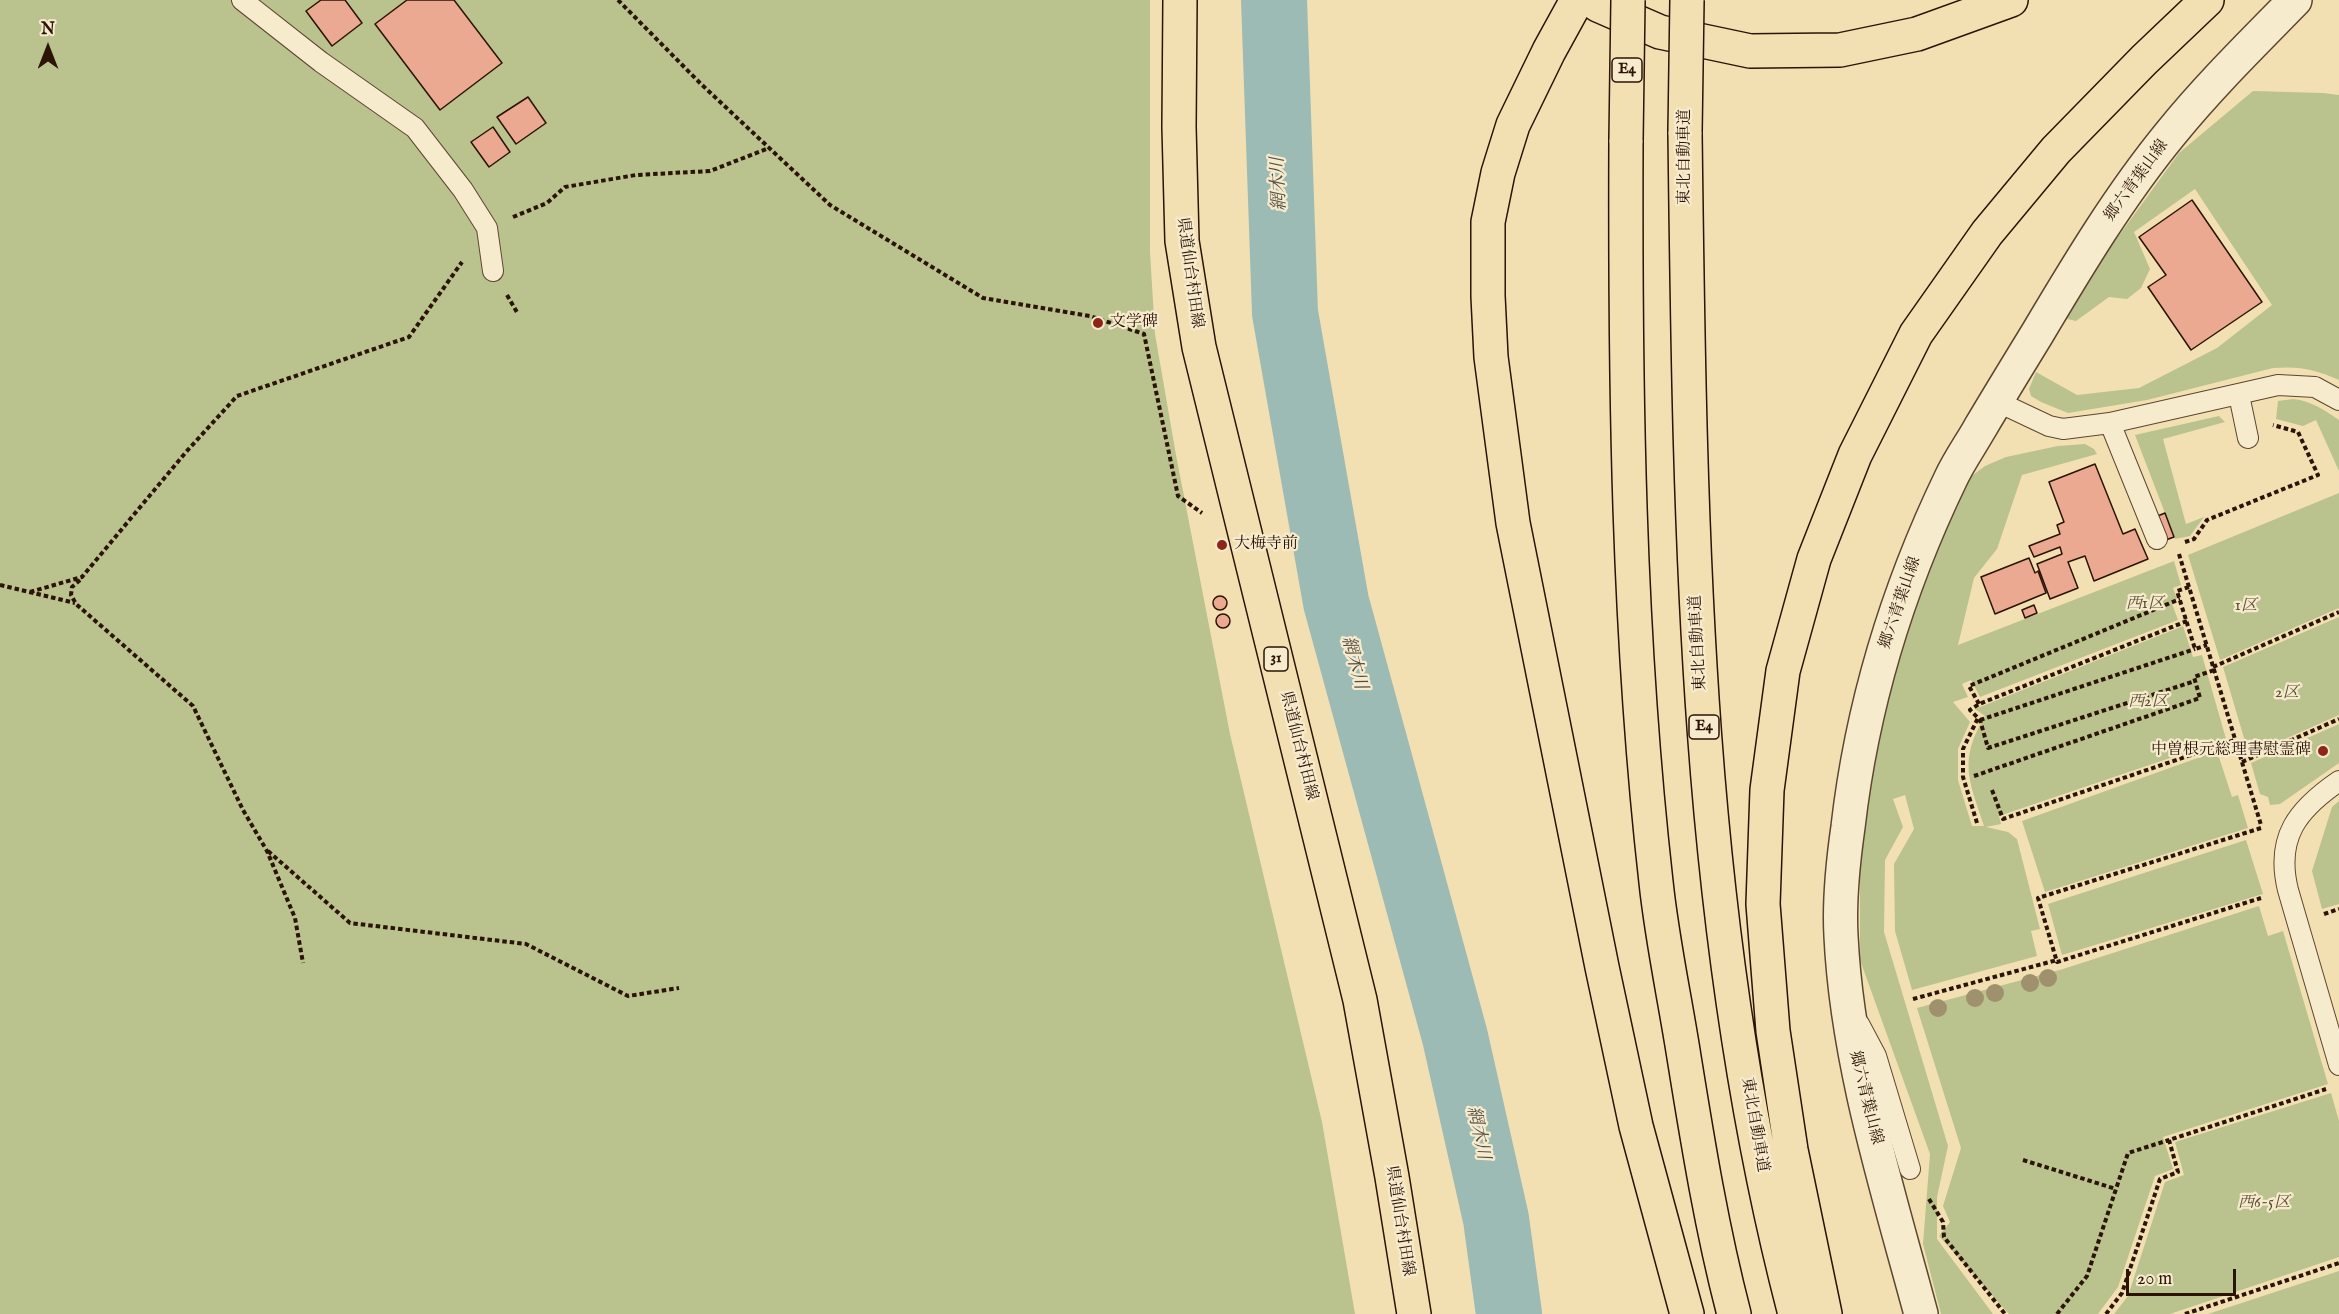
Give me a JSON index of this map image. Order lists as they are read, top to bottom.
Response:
{
  "streets": {
    "main road": [
      "E4",
      "東北自動車道",
      "県道仙台村田線",
      "31"
    ],
    "street": ["郷六青葉山線"]
  },
  "water": ["網木川"],
  "parks": [
    "西1区",
    "1区",
    "2区",
    "西2区",
    "西6-5区"
  ],
  "places": ["文学碑", "大梅寺前", "中曽根元総理書慰霊碑"],
  "scale_bar": "20 m",
  "north": "top"
}
